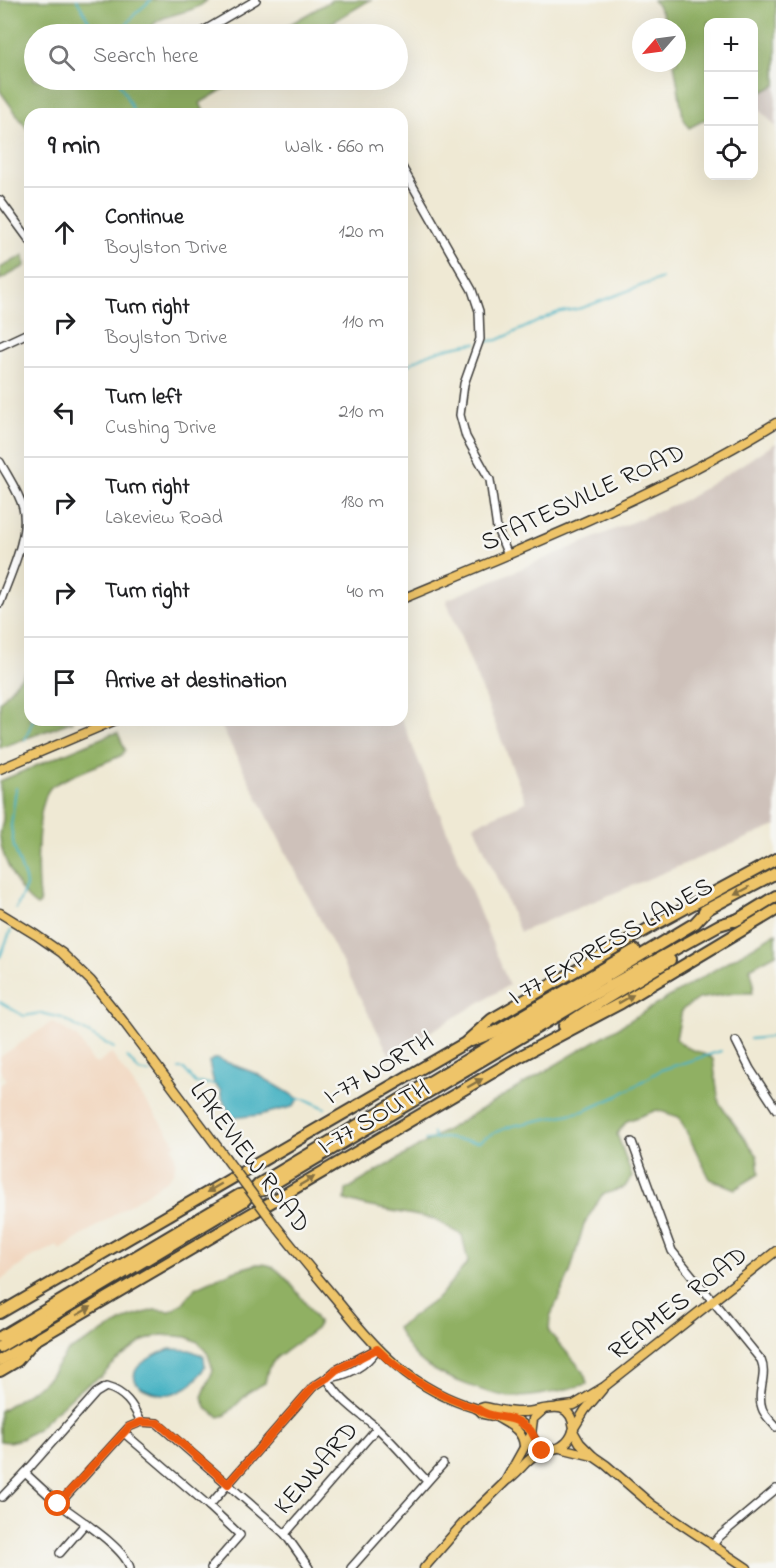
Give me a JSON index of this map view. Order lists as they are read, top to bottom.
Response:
{
  "streets": {
    "highway": ["I 77 EXPRESS LANES", "I-77 NORTH", "I-77 SOUTH"],
    "main road": ["STATESVILLE ROAD", "LAKEVIEW ROAD", "REAMES ROAD"],
    "street": ["KENNARD"]
  },
  "crossings": [
    ["I 77 EXPRESS LANES", "I-77 NORTH"],
    ["I 77 EXPRESS LANES", "I-77 SOUTH"],
    ["LAKEVIEW ROAD", "REAMES ROAD"]
  ],
  "north": "bottom left",
  "page": {
    "map_buttons": ["+", "−"],
    "search": "Search here",
    "heading": ["9 min", "Walk · 660 m"],
    "list": [
      ["Continue", "Boylston Drive", "120 m"],
      ["Turn right", "Boylston Drive", "110 m"],
      ["Turn left", "Cushing Drive", "210 m"],
      ["Turn right", "Lakeview Road", "180 m"],
      ["Turn right", "40 m"],
      "Arrive at destination"
    ]
  }
}
